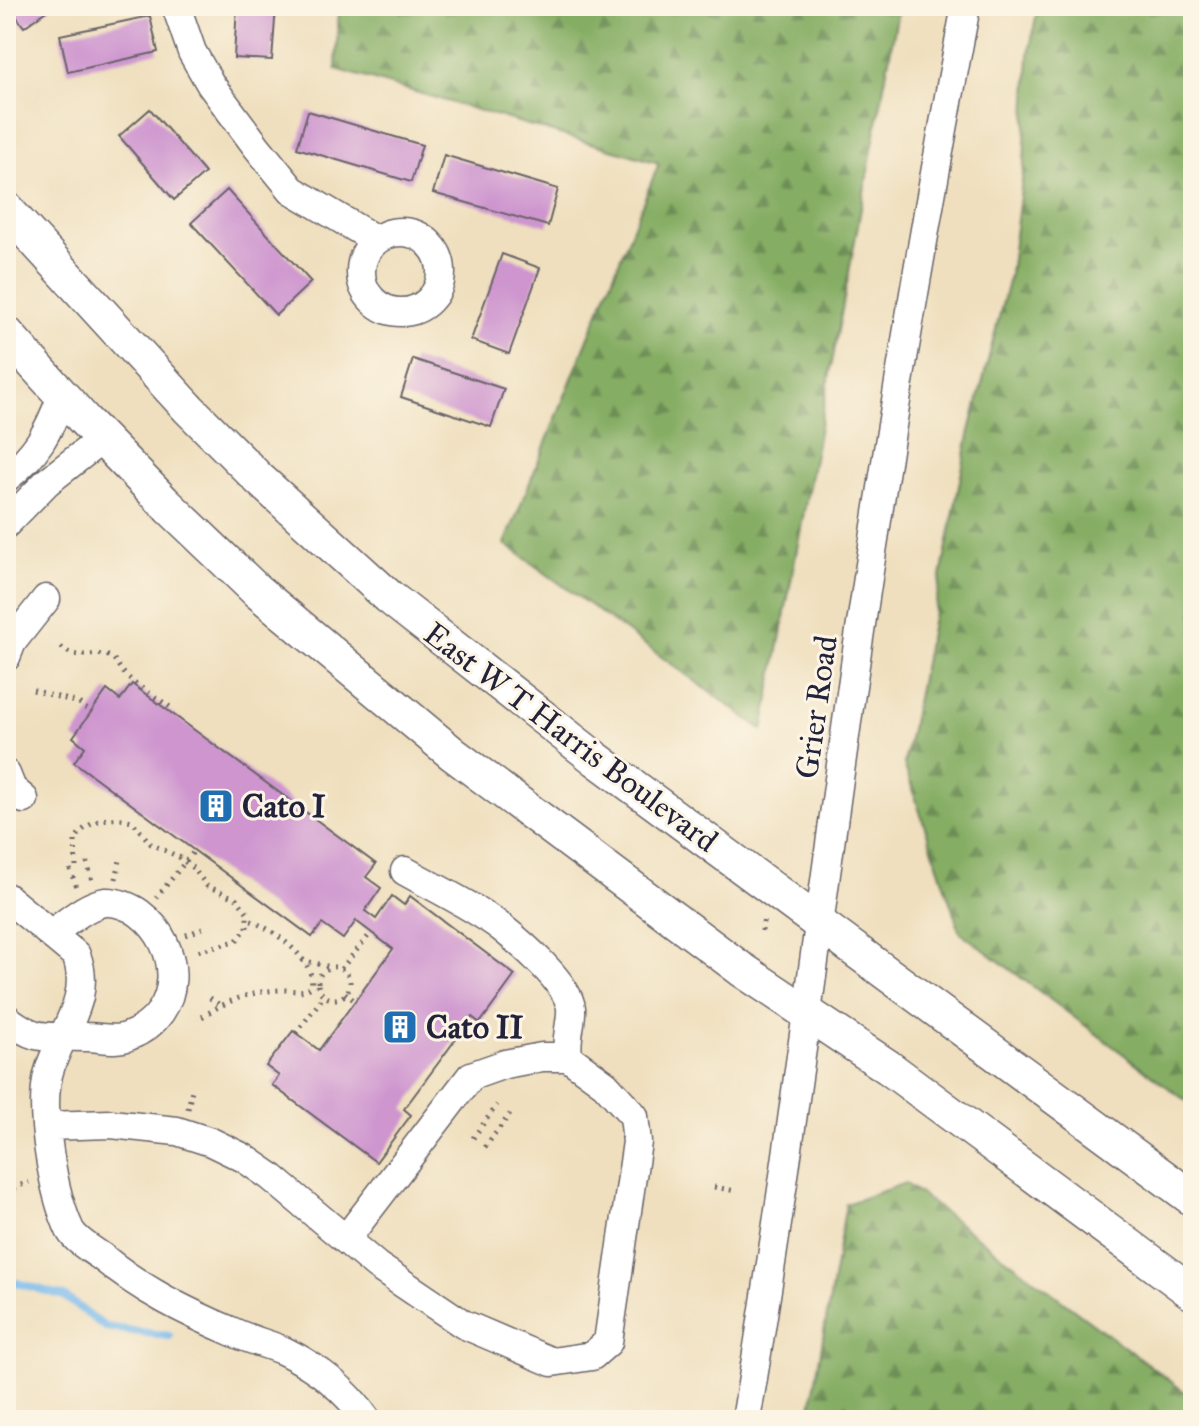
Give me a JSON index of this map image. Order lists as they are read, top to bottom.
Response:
{
  "streets": {
    "main road": ["East W T Harris Boulevard"],
    "street": ["Grier Road"]
  },
  "crossings": [
    ["Grier Road", "East W T Harris Boulevard"]
  ],
  "places": {
    "building": ["Cato I", "Cato II"]
  }
}
